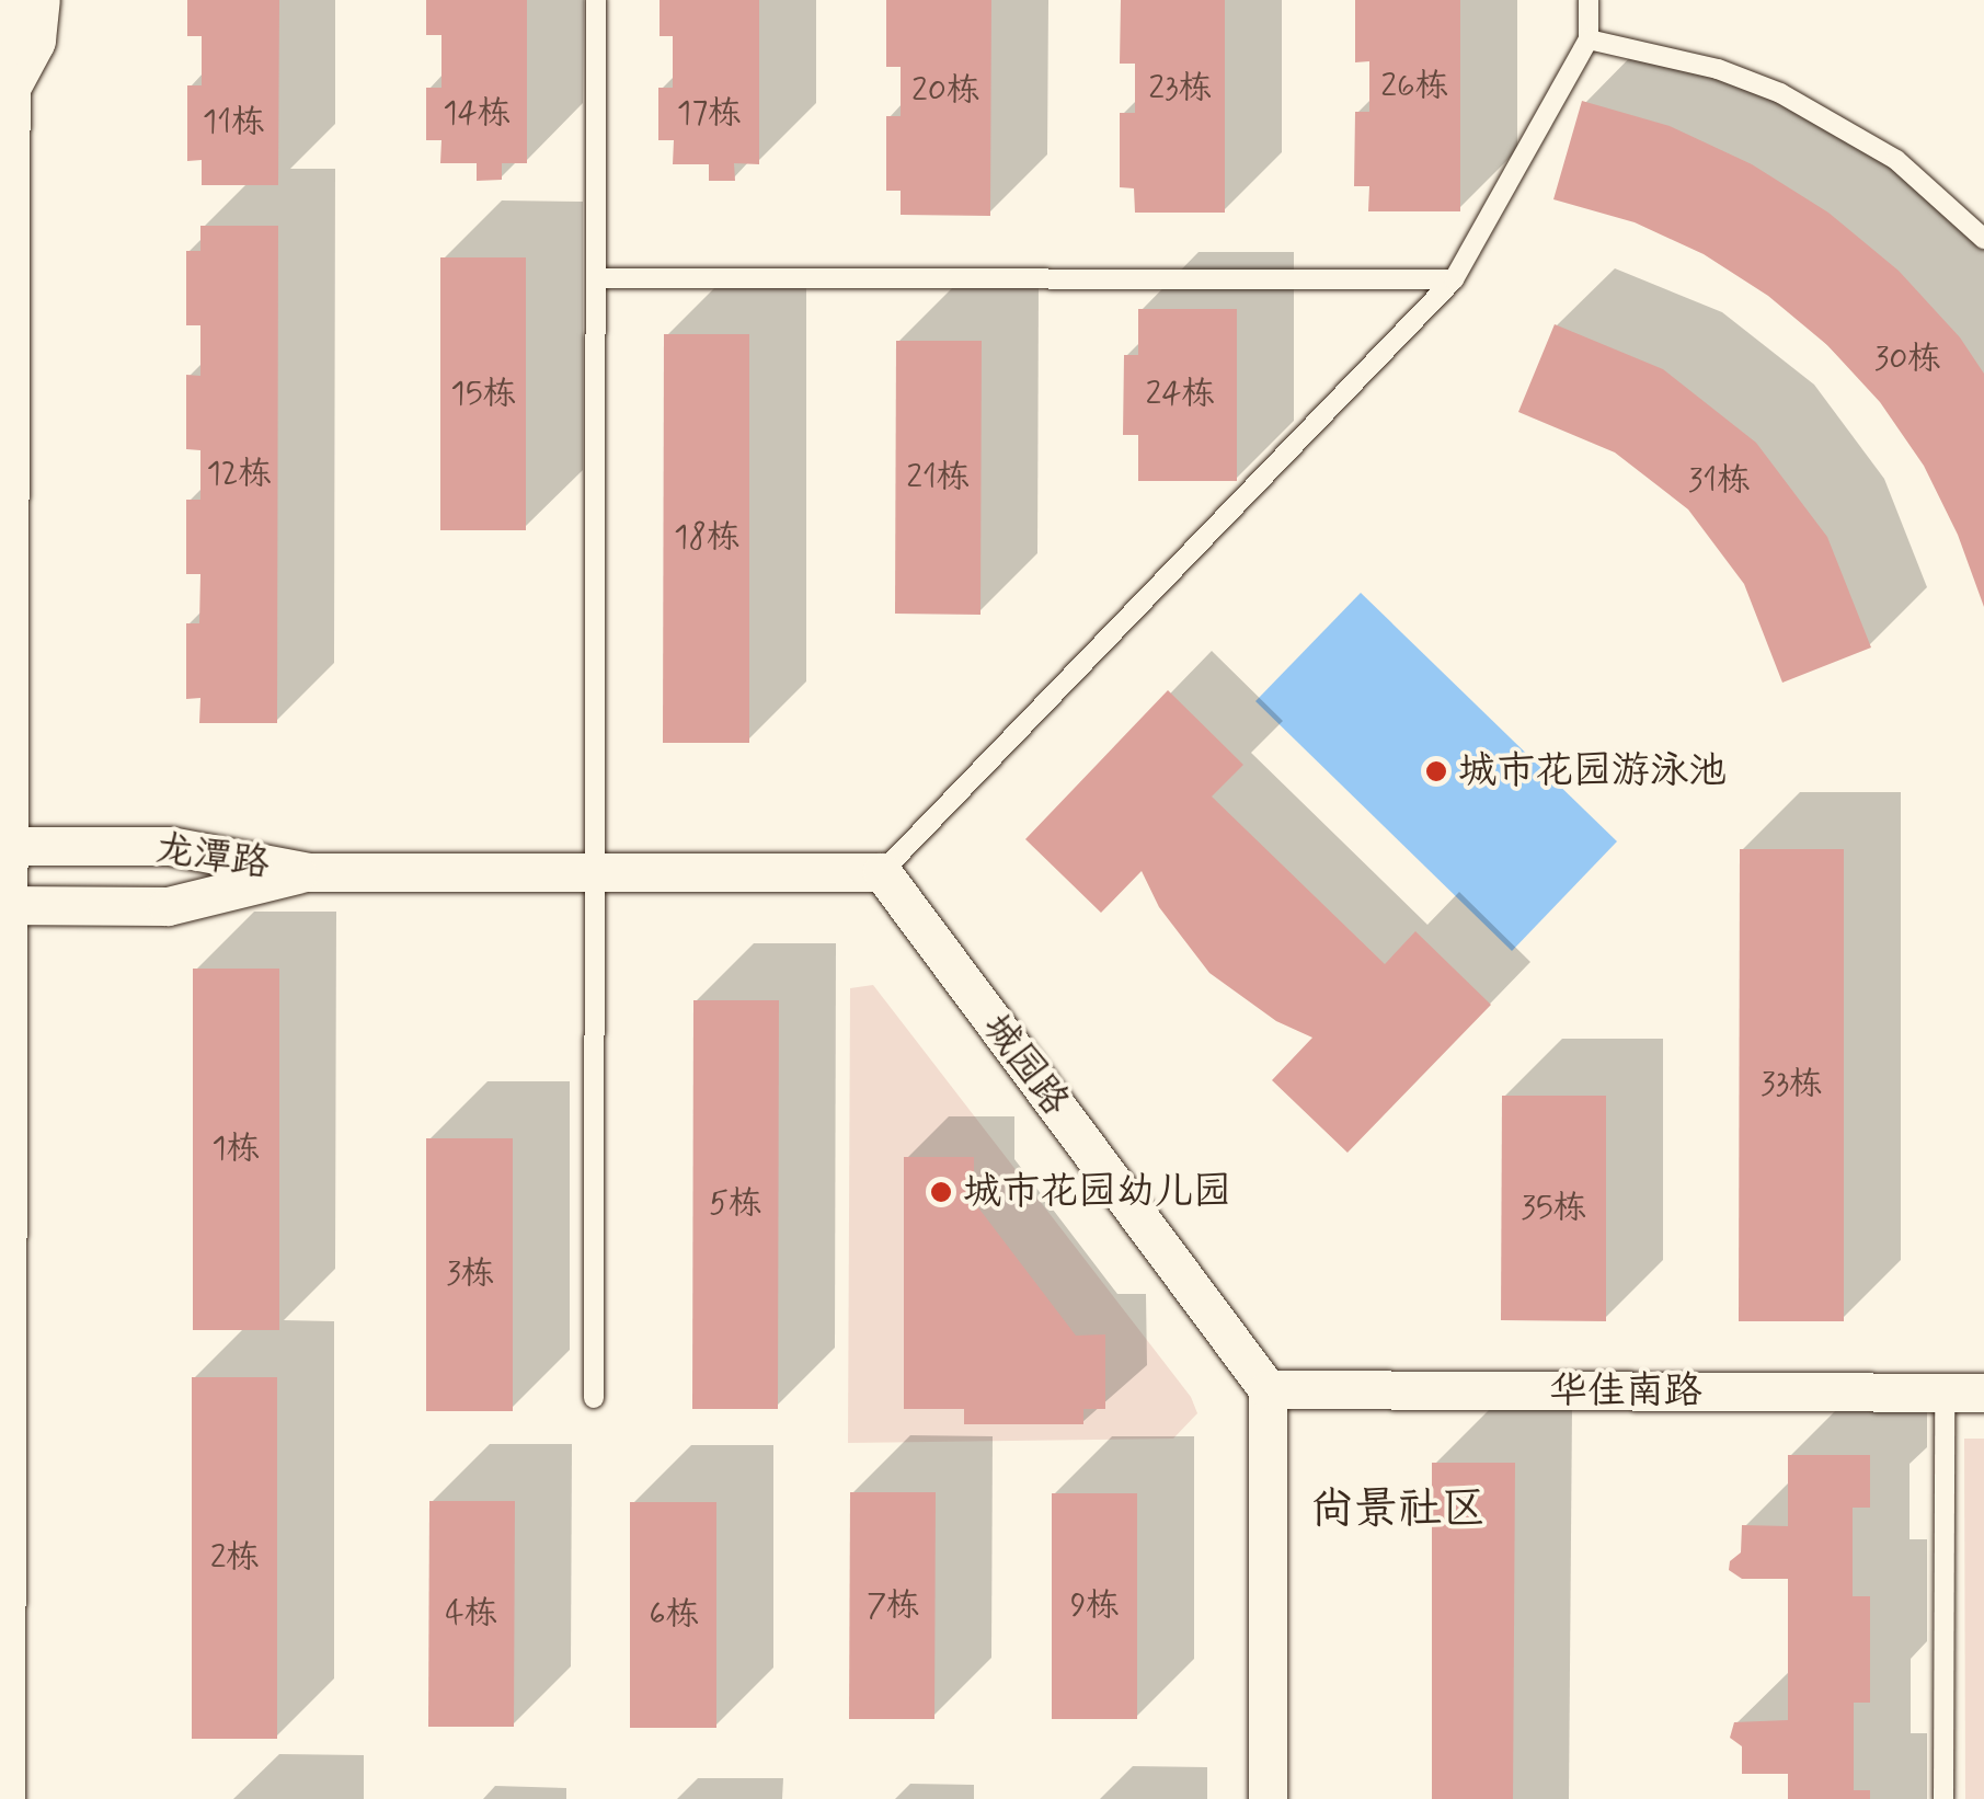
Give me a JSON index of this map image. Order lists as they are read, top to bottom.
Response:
{
  "streets": {
    "street": ["龙潭路", "城园路", "华佳南路"]
  },
  "crossings": [
    ["城园路", "华佳南路"]
  ],
  "districts": ["尚景社区"],
  "places": ["城市花园游泳池", "城市花园幼儿园"],
  "house_numbers": [
    "26栋",
    "23栋",
    "20栋",
    "14栋",
    "17栋",
    "11栋",
    "30栋",
    "15栋",
    "24栋",
    "12栋",
    "21栋",
    "31栋",
    "18栋",
    "33栋",
    "1栋",
    "5栋",
    "35栋",
    "3栋",
    "2栋",
    "7栋",
    "9栋",
    "4栋",
    "6栋"
  ]
}
